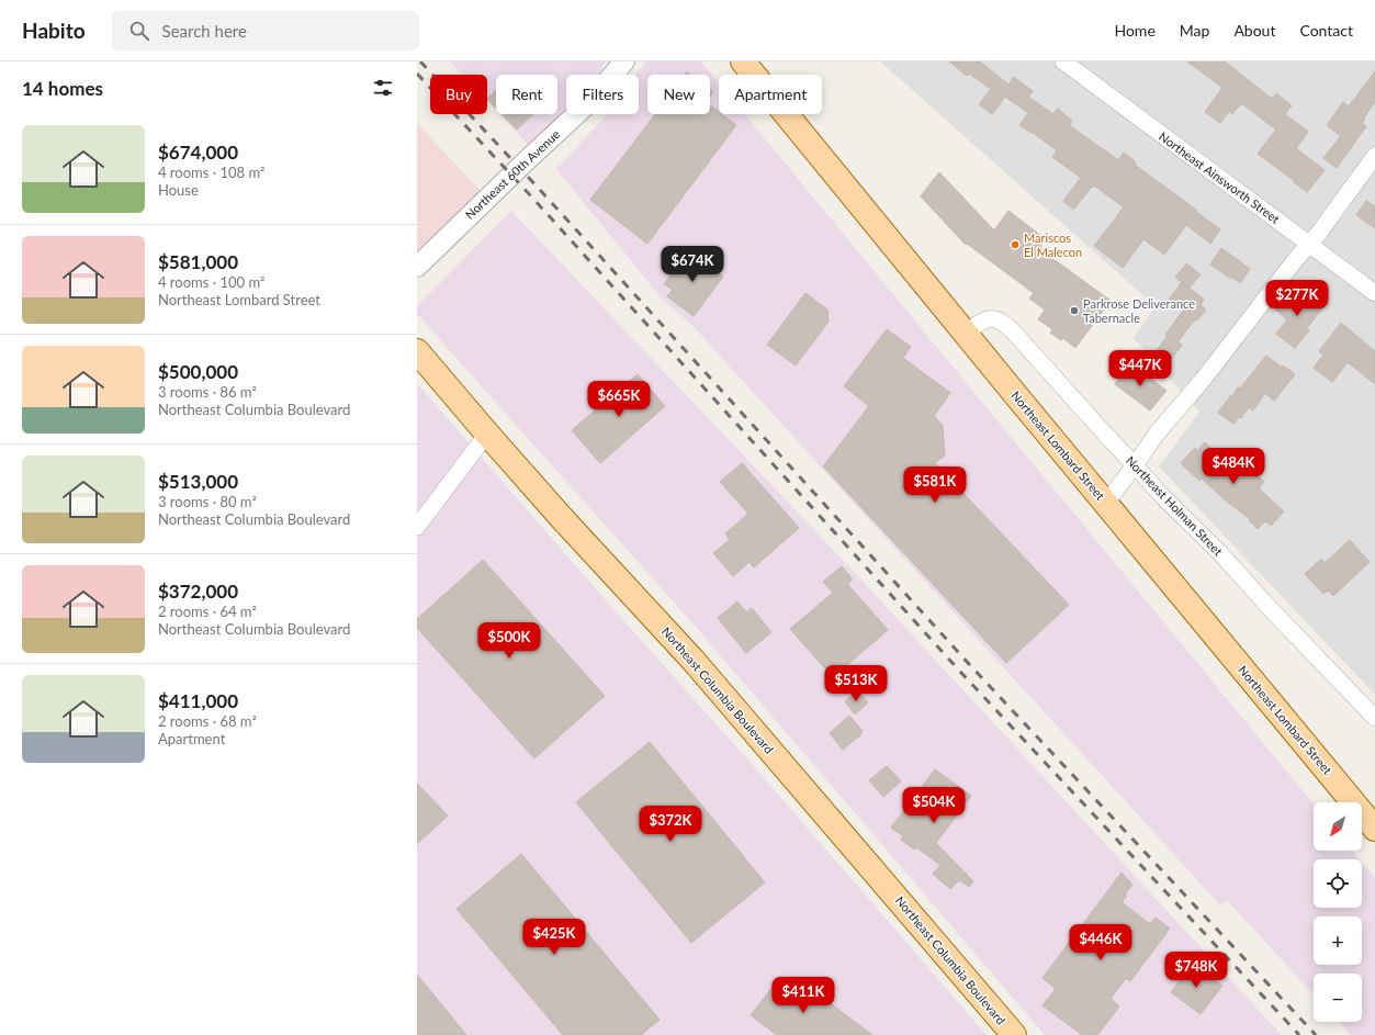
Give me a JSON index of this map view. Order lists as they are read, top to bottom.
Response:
{
  "streets": {
    "main road": ["Northeast Lombard Street", "Northeast Columbia Boulevard"],
    "street": ["Northeast 60th Avenue", "Northeast Ainsworth Street", "Northeast Holman Street"]
  },
  "crossings": [
    ["Northeast Lombard Street", "Northeast Holman Street"]
  ],
  "places": ["Mariscos El Malecon", "Parkrose Deliverance Tabernacle"],
  "north": "bottom left",
  "page": {
    "header": "Habito",
    "search": "Search here",
    "nav": [
      "Home",
      "Map",
      "About",
      "Contact"
    ],
    "heading": "14 homes",
    "chip": [
      "Buy",
      "Rent",
      "Filters",
      "New",
      "Apartment"
    ],
    "list": [
      {
        "name": "$674,000",
        "note": "4 rooms · 108 m² · House"
      },
      {
        "name": "$581,000",
        "note": "4 rooms · 100 m² · Northeast Lombard Street"
      },
      {
        "name": "$500,000",
        "note": "3 rooms · 86 m² · Northeast Columbia Boulevard"
      },
      {
        "name": "$513,000",
        "note": "3 rooms · 80 m² · Northeast Columbia Boulevard"
      },
      {
        "name": "$372,000",
        "note": "2 rooms · 64 m² · Northeast Columbia Boulevard"
      },
      {
        "name": "$411,000",
        "note": "2 rooms · 68 m² · Apartment"
      }
    ],
    "price": [
      "$674K",
      "$277K",
      "$447K",
      "$665K",
      "$484K",
      "$581K",
      "$500K",
      "$513K",
      "$504K",
      "$372K",
      "$425K",
      "$446K",
      "$748K",
      "$411K"
    ],
    "map_buttons": ["+", "−"]
  }
}
